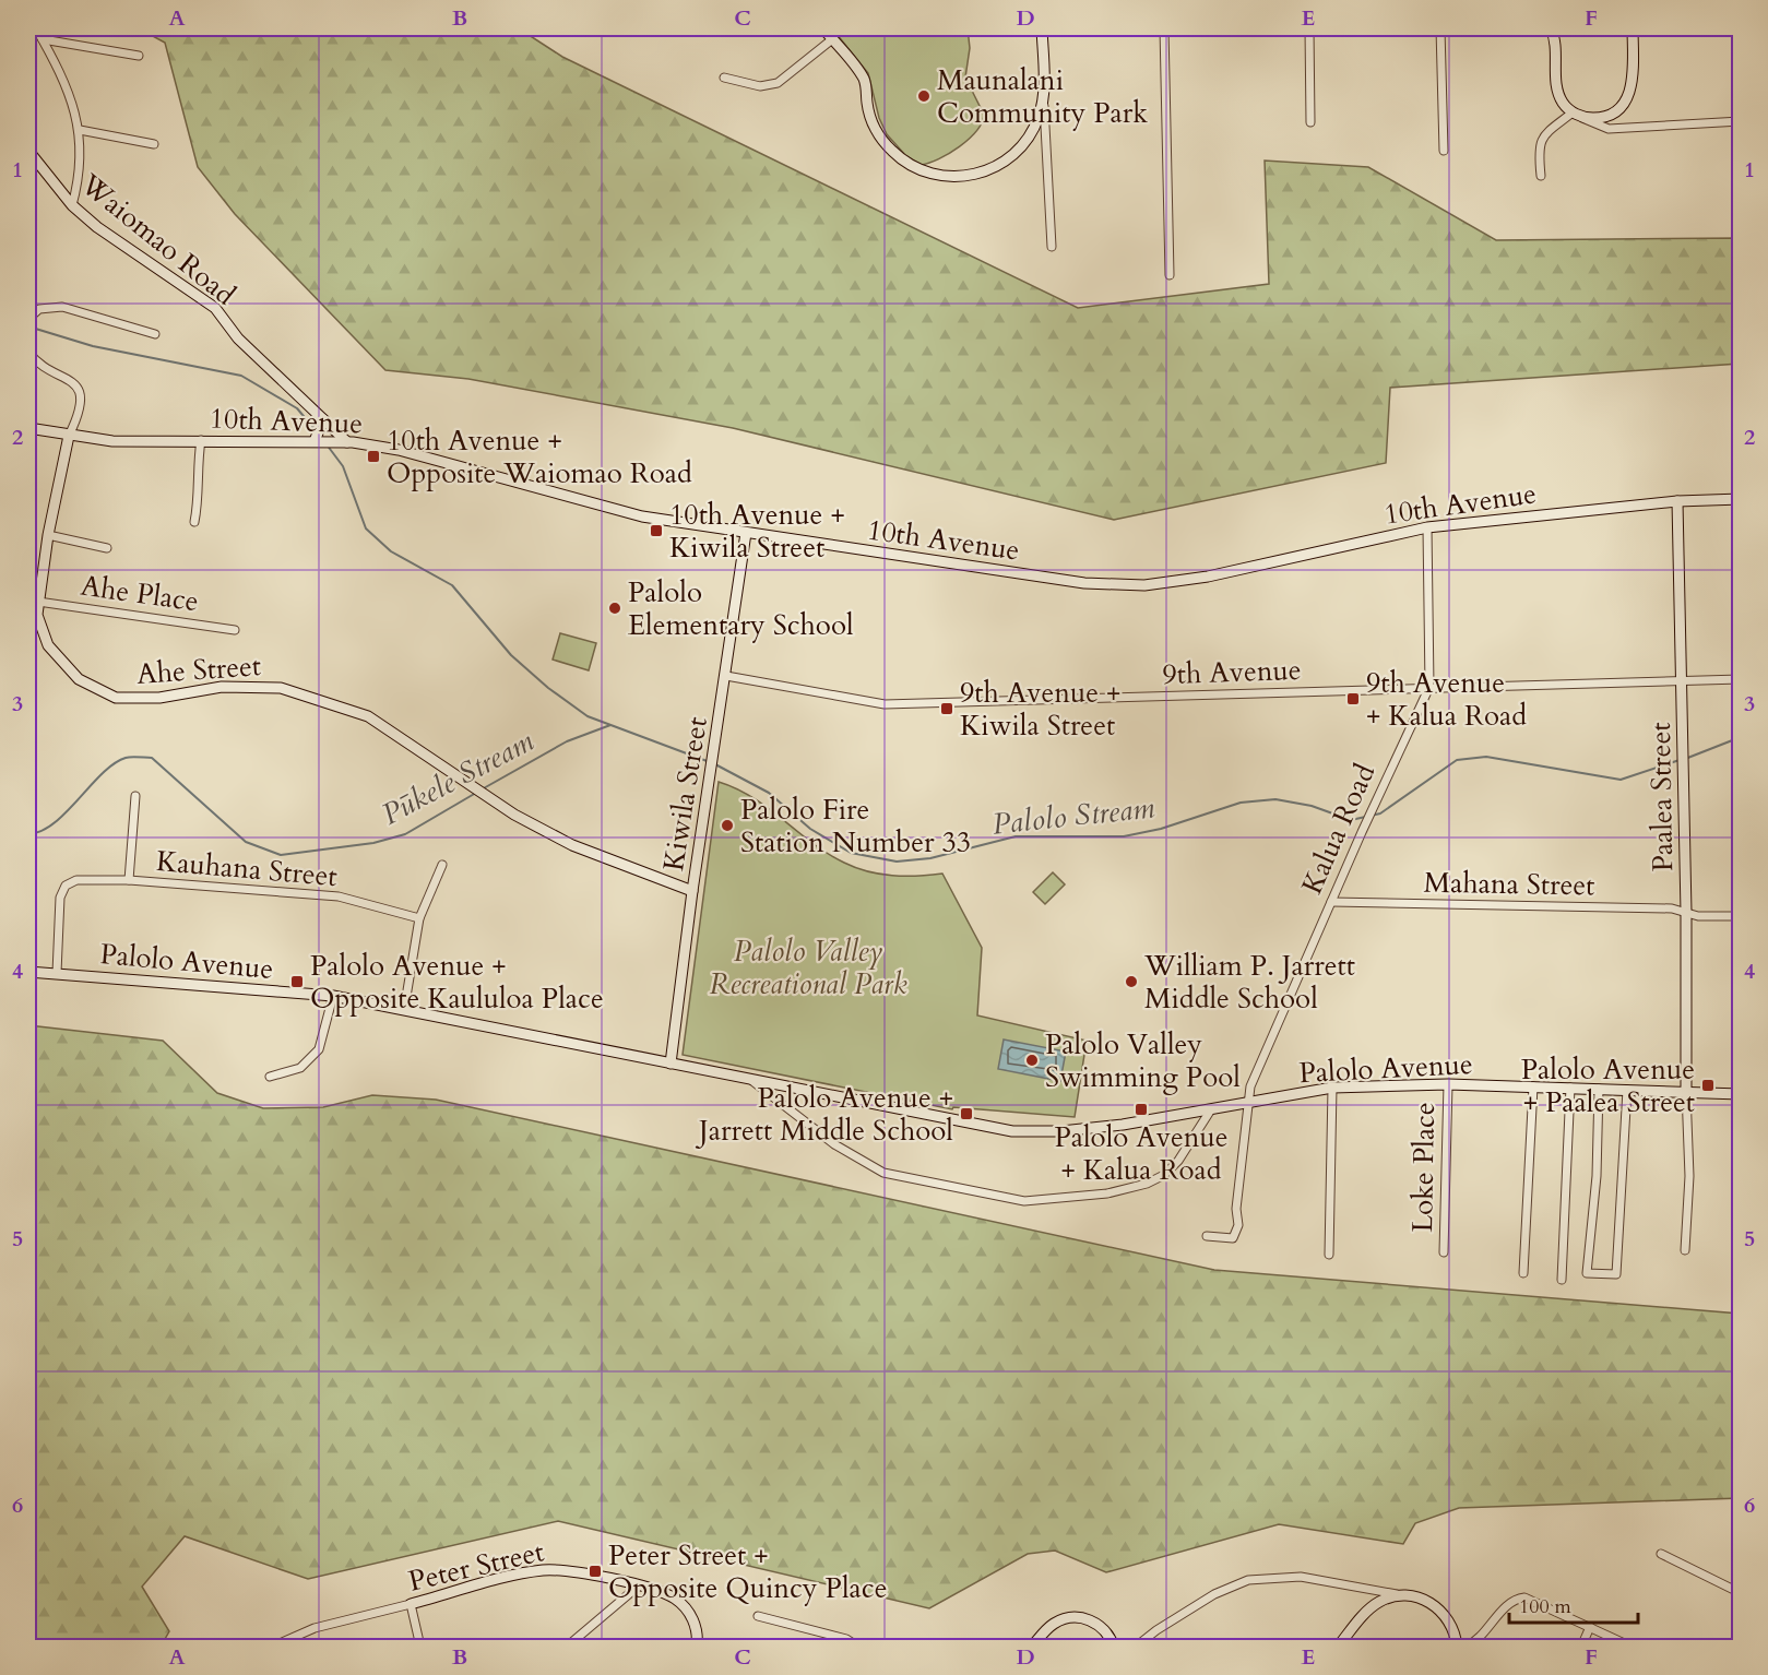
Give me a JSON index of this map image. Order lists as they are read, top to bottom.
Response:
{
  "streets": {
    "street": [
      "Waiomao Road",
      "10th Avenue",
      "Ahe Place",
      "Ahe Street",
      "9th Avenue",
      "Kiwila Street",
      "Paalea Street",
      "Kalua Road",
      "Kauhana Street",
      "Mahana Street",
      "Palolo Avenue",
      "Loke Place",
      "Peter Street"
    ]
  },
  "crossings": [
    ["Waiomao Road", "10th Avenue"],
    ["10th Avenue", "Ahe Street"],
    ["10th Avenue", "Kiwila Street"],
    ["10th Avenue", "Paalea Street"],
    ["10th Avenue", "Kalua Road"],
    ["Ahe Place", "Ahe Street"],
    ["Ahe Street", "Kiwila Street"],
    ["9th Avenue", "Kiwila Street"],
    ["9th Avenue", "Paalea Street"],
    ["9th Avenue", "Kalua Road"],
    ["Kiwila Street", "Palolo Avenue"],
    ["Paalea Street", "Mahana Street"],
    ["Paalea Street", "Palolo Avenue"],
    ["Kalua Road", "Mahana Street"],
    ["Kalua Road", "Palolo Avenue"],
    ["Kauhana Street", "Palolo Avenue"],
    ["Palolo Avenue", "Loke Place"]
  ],
  "water": ["Pūkele Stream", "Palolo Stream"],
  "parks": ["Palolo Valley Recreational Park"],
  "places": {
    "other": [
      "Maunalani Community Park",
      "Palolo Elementary School",
      "Palolo Fire Station Number 33",
      "William P. Jarrett Middle School",
      "Palolo Valley Swimming Pool"
    ],
    "transit": [
      "10th Avenue + Opposite Waiomao Road",
      "10th Avenue + Kiwila Street",
      "9th Avenue + Kalua Road",
      "9th Avenue + Kiwila Street",
      "Palolo Avenue + Opposite Kaululoa Place",
      "Palolo Avenue + Paalea Street",
      "Palolo Avenue + Kalua Road",
      "Palolo Avenue + Jarrett Middle School",
      "Peter Street + Opposite Quincy Place"
    ]
  },
  "scale_bar": "100 m",
  "grid": {
    "columns": [
      "A",
      "B",
      "C",
      "D",
      "E",
      "F"
    ],
    "rows": [
      "1",
      "2",
      "3",
      "4",
      "5",
      "6"
    ]
  }
}
